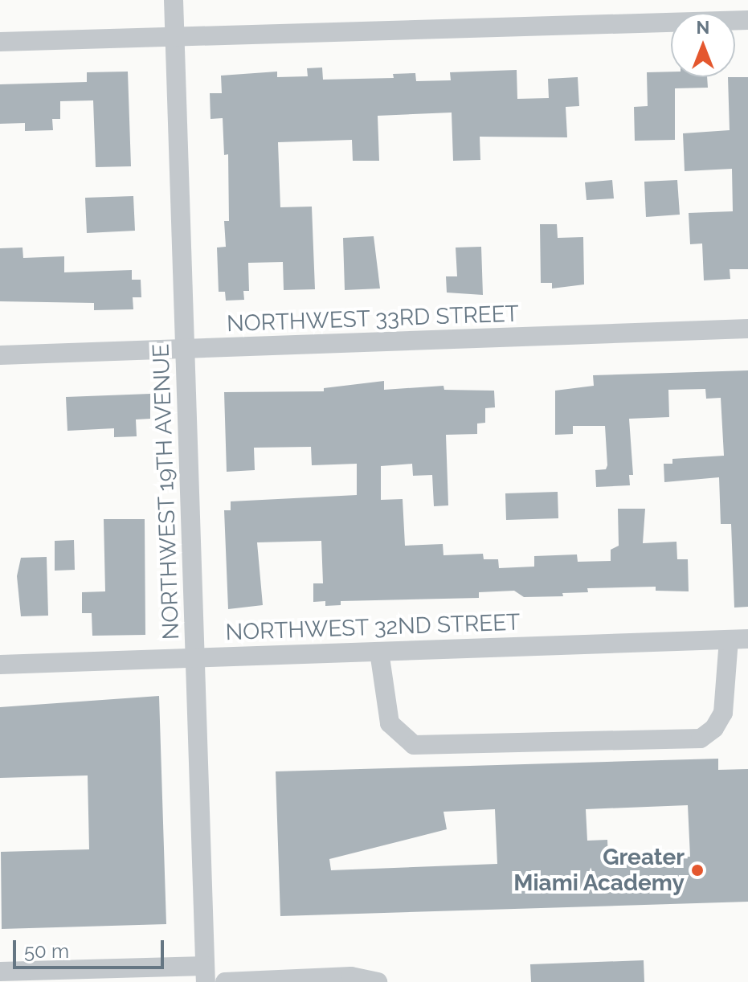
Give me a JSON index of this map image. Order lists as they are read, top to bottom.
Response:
{
  "streets": {
    "street": ["NORTHWEST 33RD STREET", "NORTHWEST 19TH AVENUE", "NORTHWEST 32ND STREET"]
  },
  "crossings": [
    ["NORTHWEST 33RD STREET", "NORTHWEST 19TH AVENUE"],
    ["NORTHWEST 19TH AVENUE", "NORTHWEST 32ND STREET"]
  ],
  "places": ["Greater Miami Academy"],
  "scale_bar": "50 m",
  "north": "top"
}
